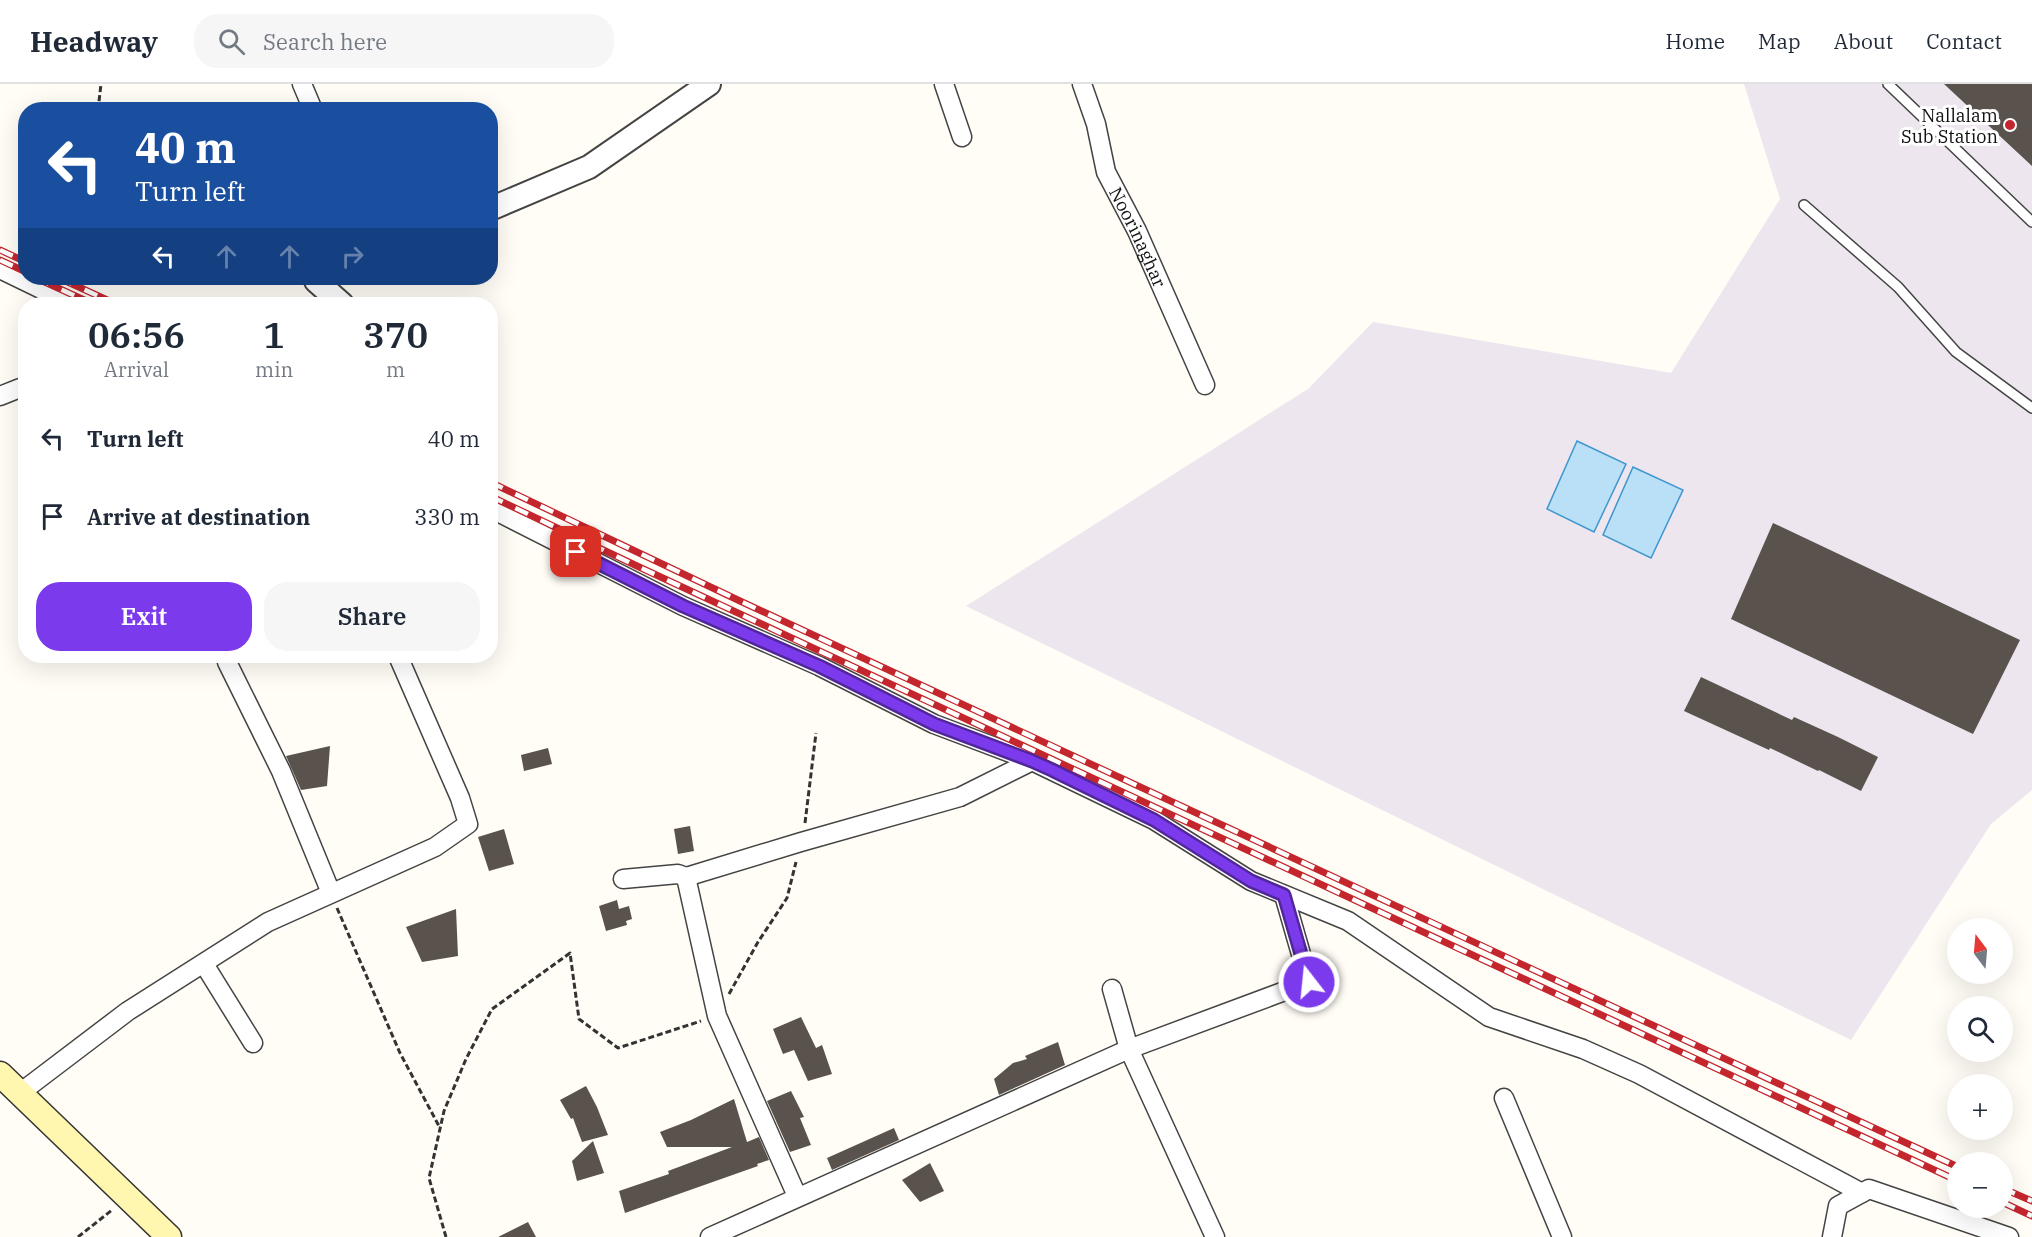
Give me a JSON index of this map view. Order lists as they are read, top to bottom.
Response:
{
  "streets": {
    "street": ["Noorinaghar"]
  },
  "places": ["Nallalam Sub Station"],
  "north": "top",
  "page": {
    "header": "Headway",
    "search": "Search here",
    "nav": [
      "Home",
      "Map",
      "About",
      "Contact"
    ],
    "turn": ["40 m", "Turn left"],
    "eta": [
      "06:56",
      "Arrival",
      "1",
      "min",
      "370",
      "m"
    ],
    "list": [
      {
        "name": "Turn left",
        "value": "40 m"
      },
      {
        "name": "Arrive at destination",
        "value": "330 m"
      }
    ],
    "buttons": ["Exit", "Share"],
    "map_buttons": ["+", "−"]
  }
}
